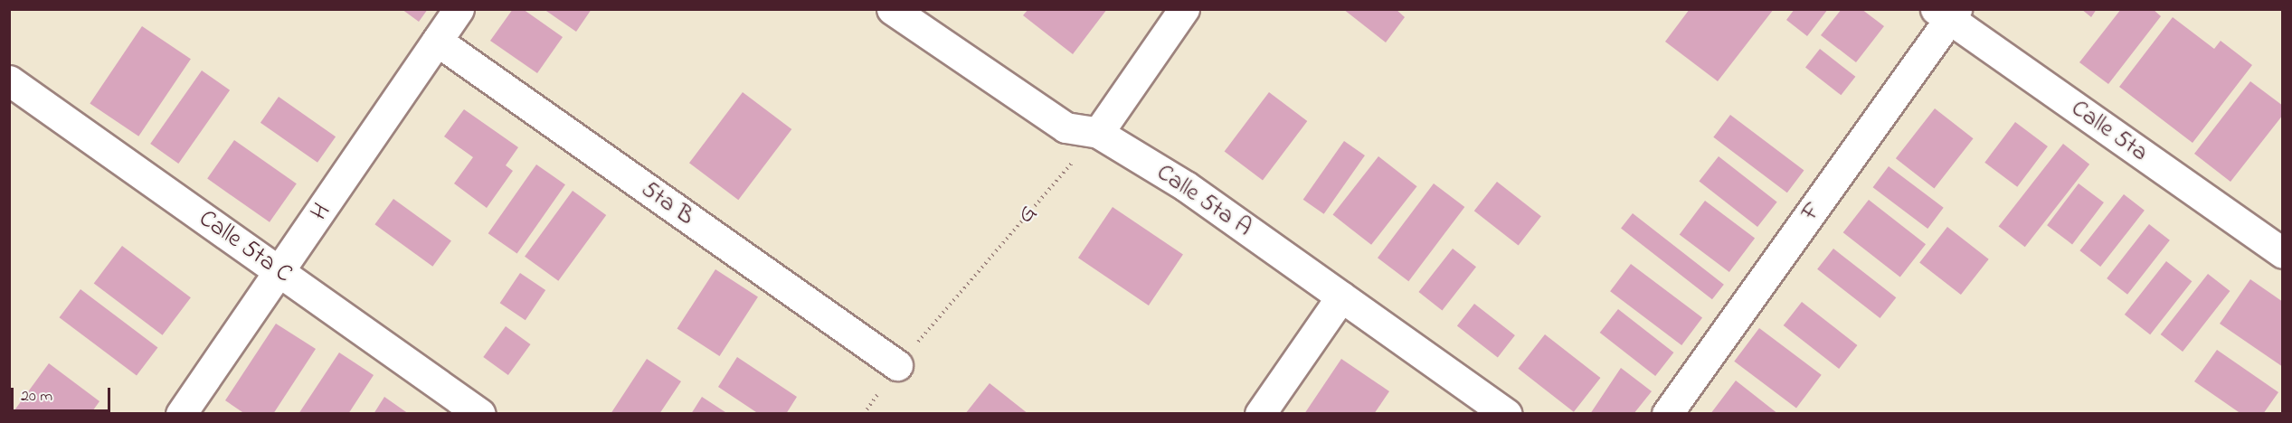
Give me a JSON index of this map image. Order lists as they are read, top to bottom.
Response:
{
  "streets": {
    "street": [
      "Calle 5ta",
      "Calle 5ta A",
      "5ta B",
      "F",
      "H",
      "Calle 5ta C"
    ],
    "path": ["G"]
  },
  "crossings": [
    ["Calle 5ta", "F"],
    ["Calle 5ta A", "G"],
    ["5ta B", "H"],
    ["5ta B", "G"],
    ["H", "Calle 5ta C"]
  ],
  "scale_bar": "20 m"
}
